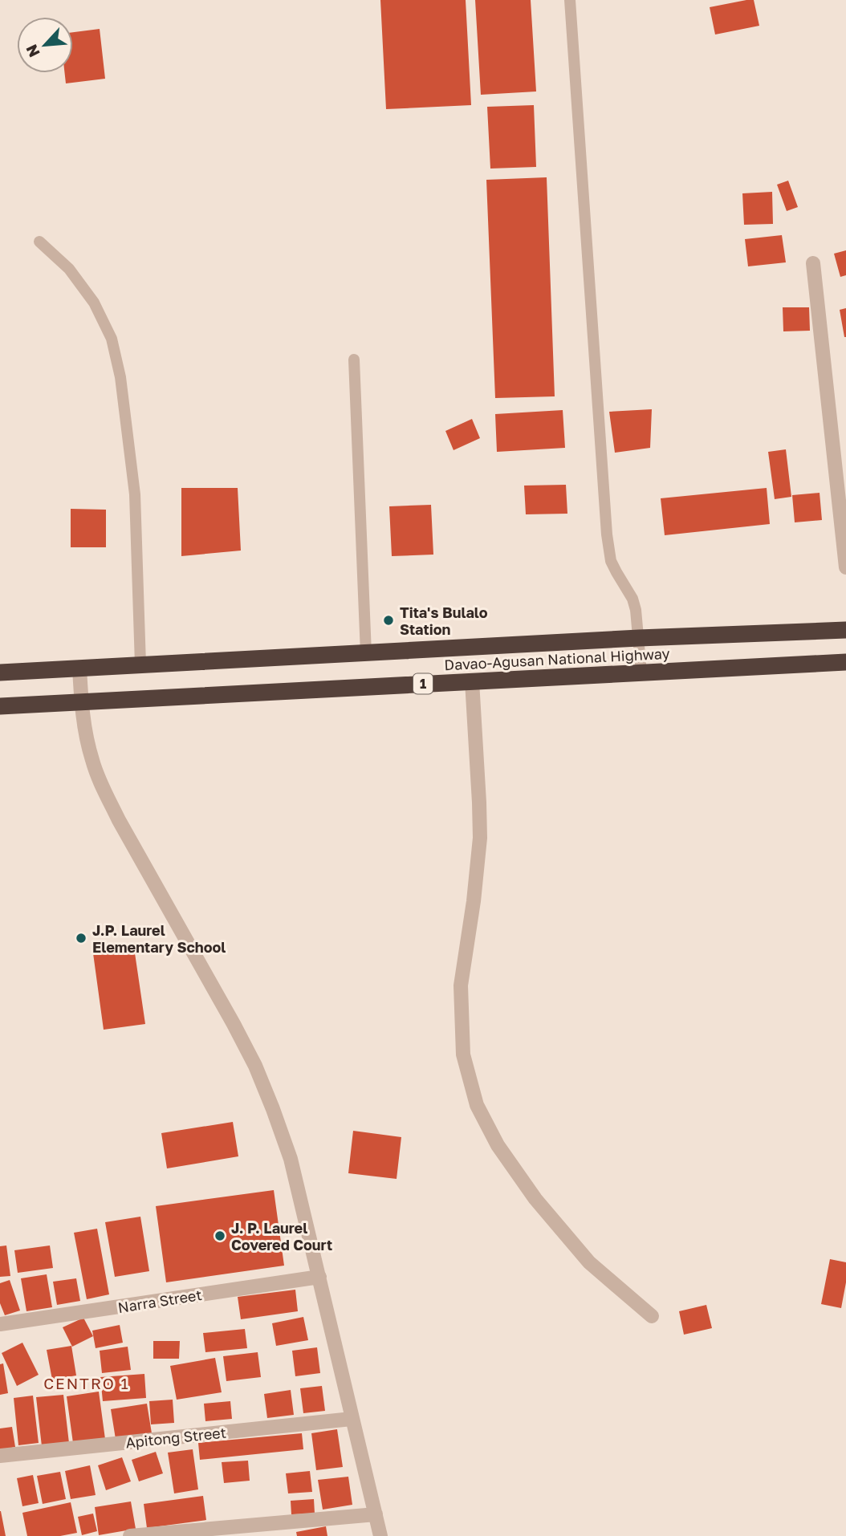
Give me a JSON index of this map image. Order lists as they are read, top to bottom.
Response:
{
  "streets": {
    "highway": ["Davao-Agusan National Highway", "1"],
    "street": ["Narra Street", "Apitong Street"]
  },
  "districts": ["CENTRO 1"],
  "places": ["Tita's Bulalo Station", "J.P. Laurel Elementary School", "J. P. Laurel Covered Court"],
  "north": "bottom left"
}
